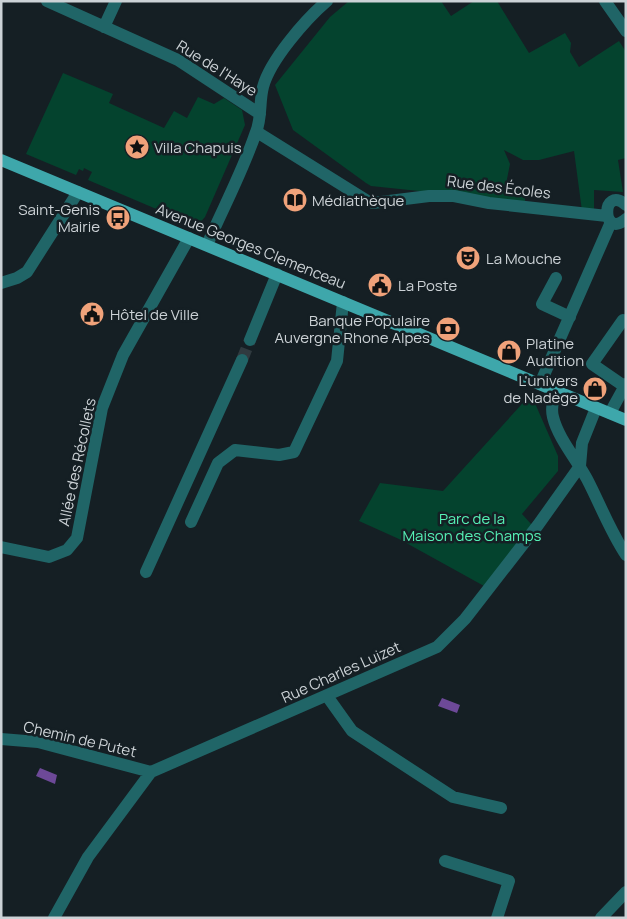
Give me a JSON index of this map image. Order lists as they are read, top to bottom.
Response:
{
  "streets": {
    "main road": ["Avenue Georges Clemenceau"],
    "street": [
      "Rue de l'Haye",
      "Rue des Écoles",
      "Allée des Récollets",
      "Rue Charles Luizet",
      "Chemin de Putet"
    ]
  },
  "crossings": [
    ["Avenue Georges Clemenceau", "Allée des Récollets"],
    ["Avenue Georges Clemenceau", "Rue Charles Luizet"],
    ["Rue Charles Luizet", "Chemin de Putet"]
  ],
  "parks": ["Parc de la Maison des Champs"],
  "places": {
    "place": ["Villa Chapuis"],
    "library": ["Médiathèque"],
    "bus stop": ["Saint-Genis Mairie"],
    "theatre": ["La Mouche"],
    "public building": ["La Poste", "Hôtel de Ville"],
    "bank": ["Banque Populaire Auvergne Rhone Alpes"],
    "shop": ["Platine Audition", "L'univers de Nadège"]
  }
}
